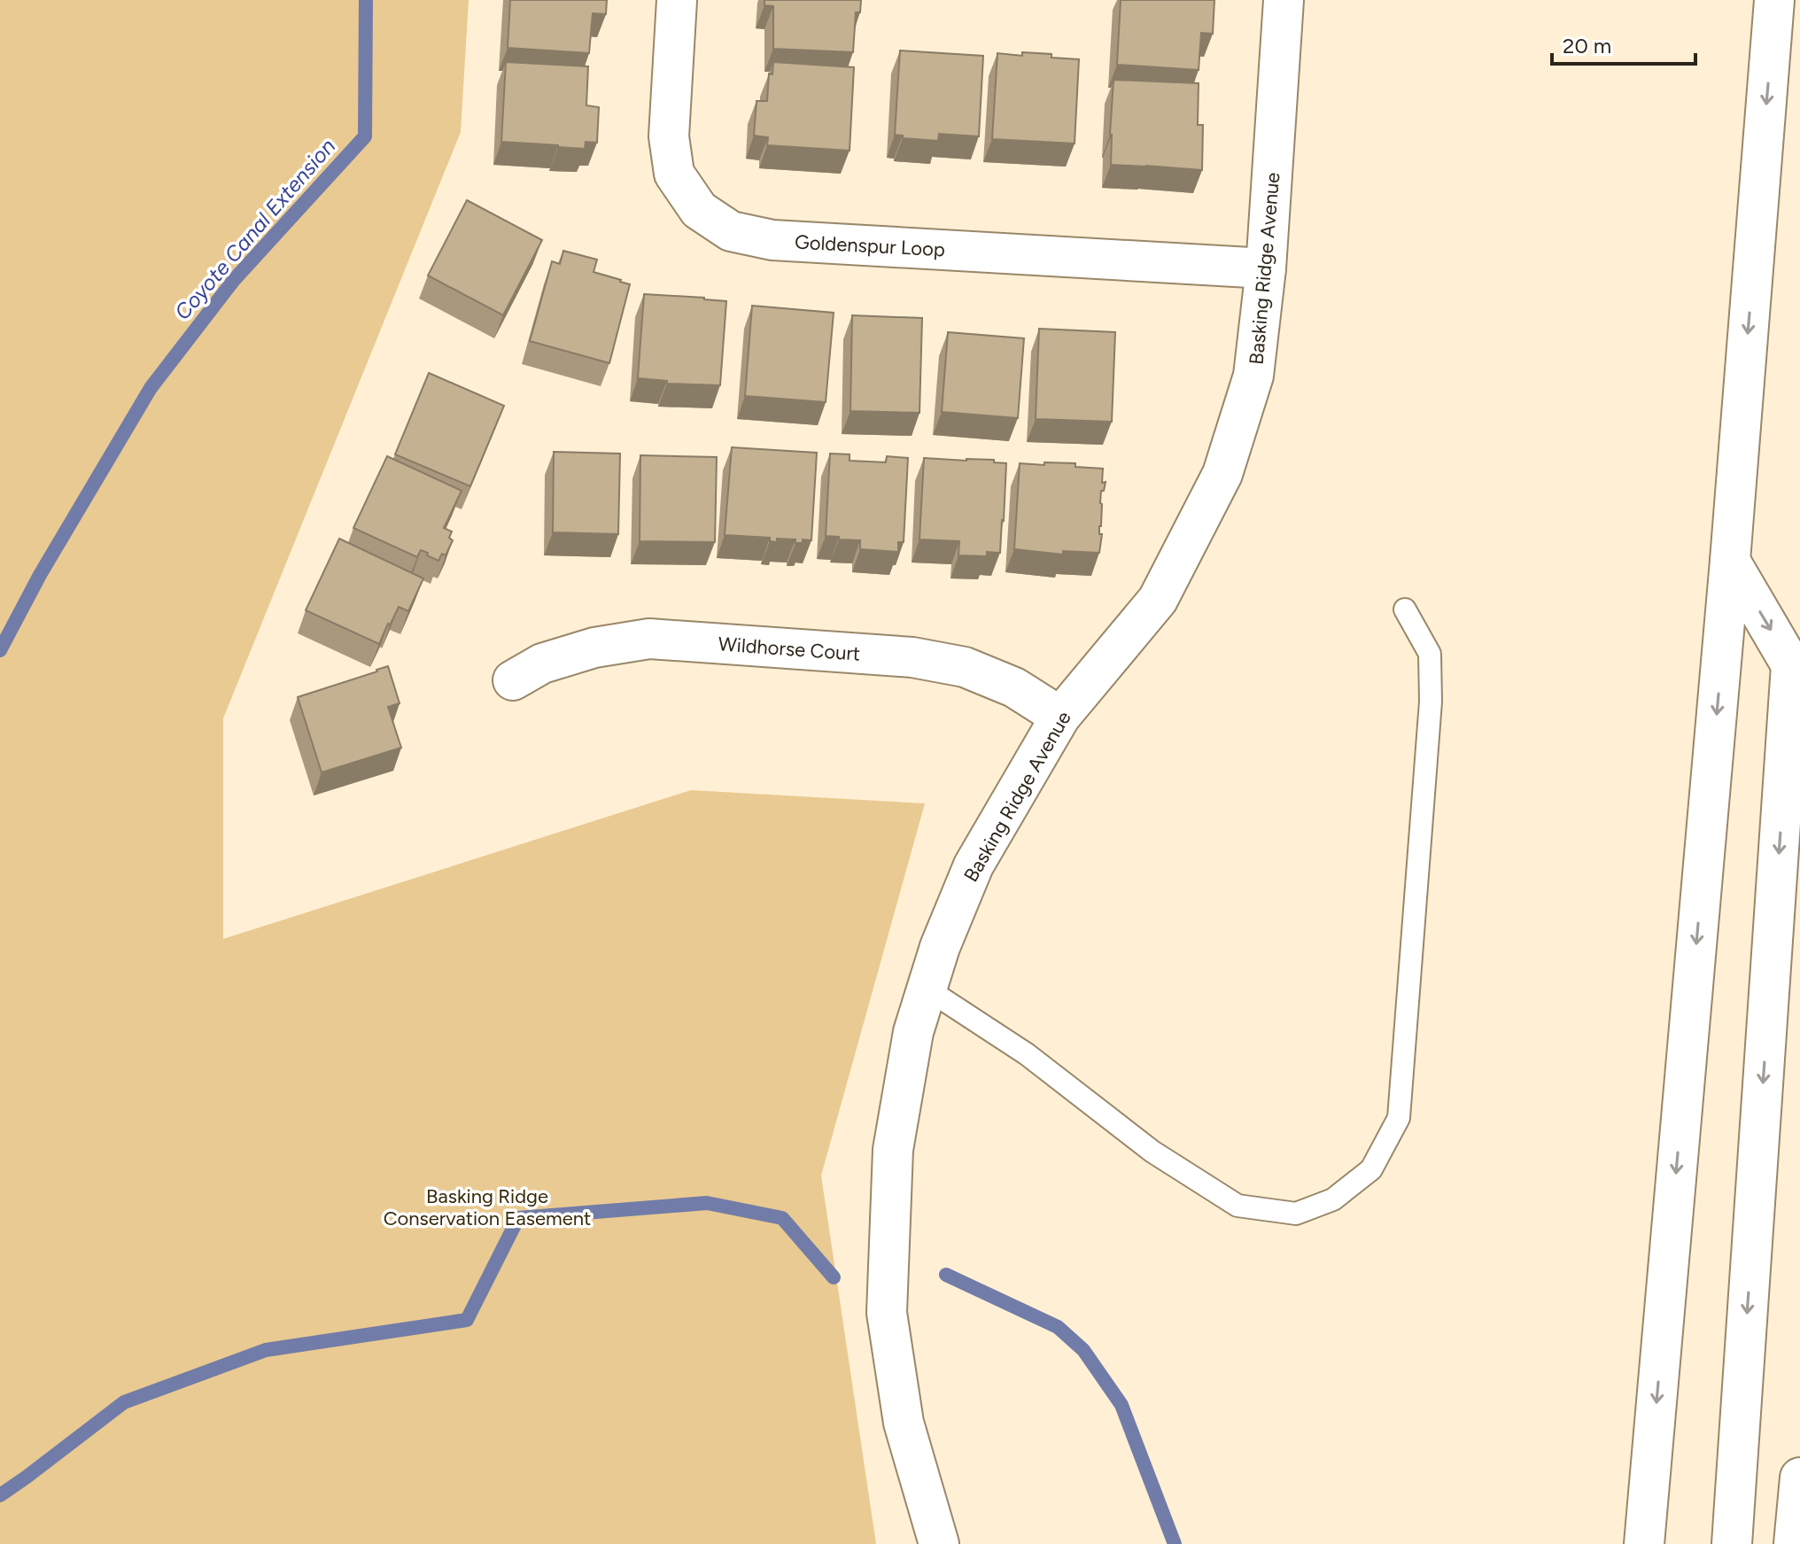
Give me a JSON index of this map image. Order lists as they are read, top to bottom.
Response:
{
  "streets": {
    "main road": ["Goldenspur Loop", "Basking Ridge Avenue", "Wildhorse Court"]
  },
  "crossings": [
    ["Goldenspur Loop", "Basking Ridge Avenue"],
    ["Basking Ridge Avenue", "Wildhorse Court"]
  ],
  "water": ["Coyote Canal Extension"],
  "parks": ["Basking Ridge Conservation Easement"],
  "scale_bar": "20 m"
}
